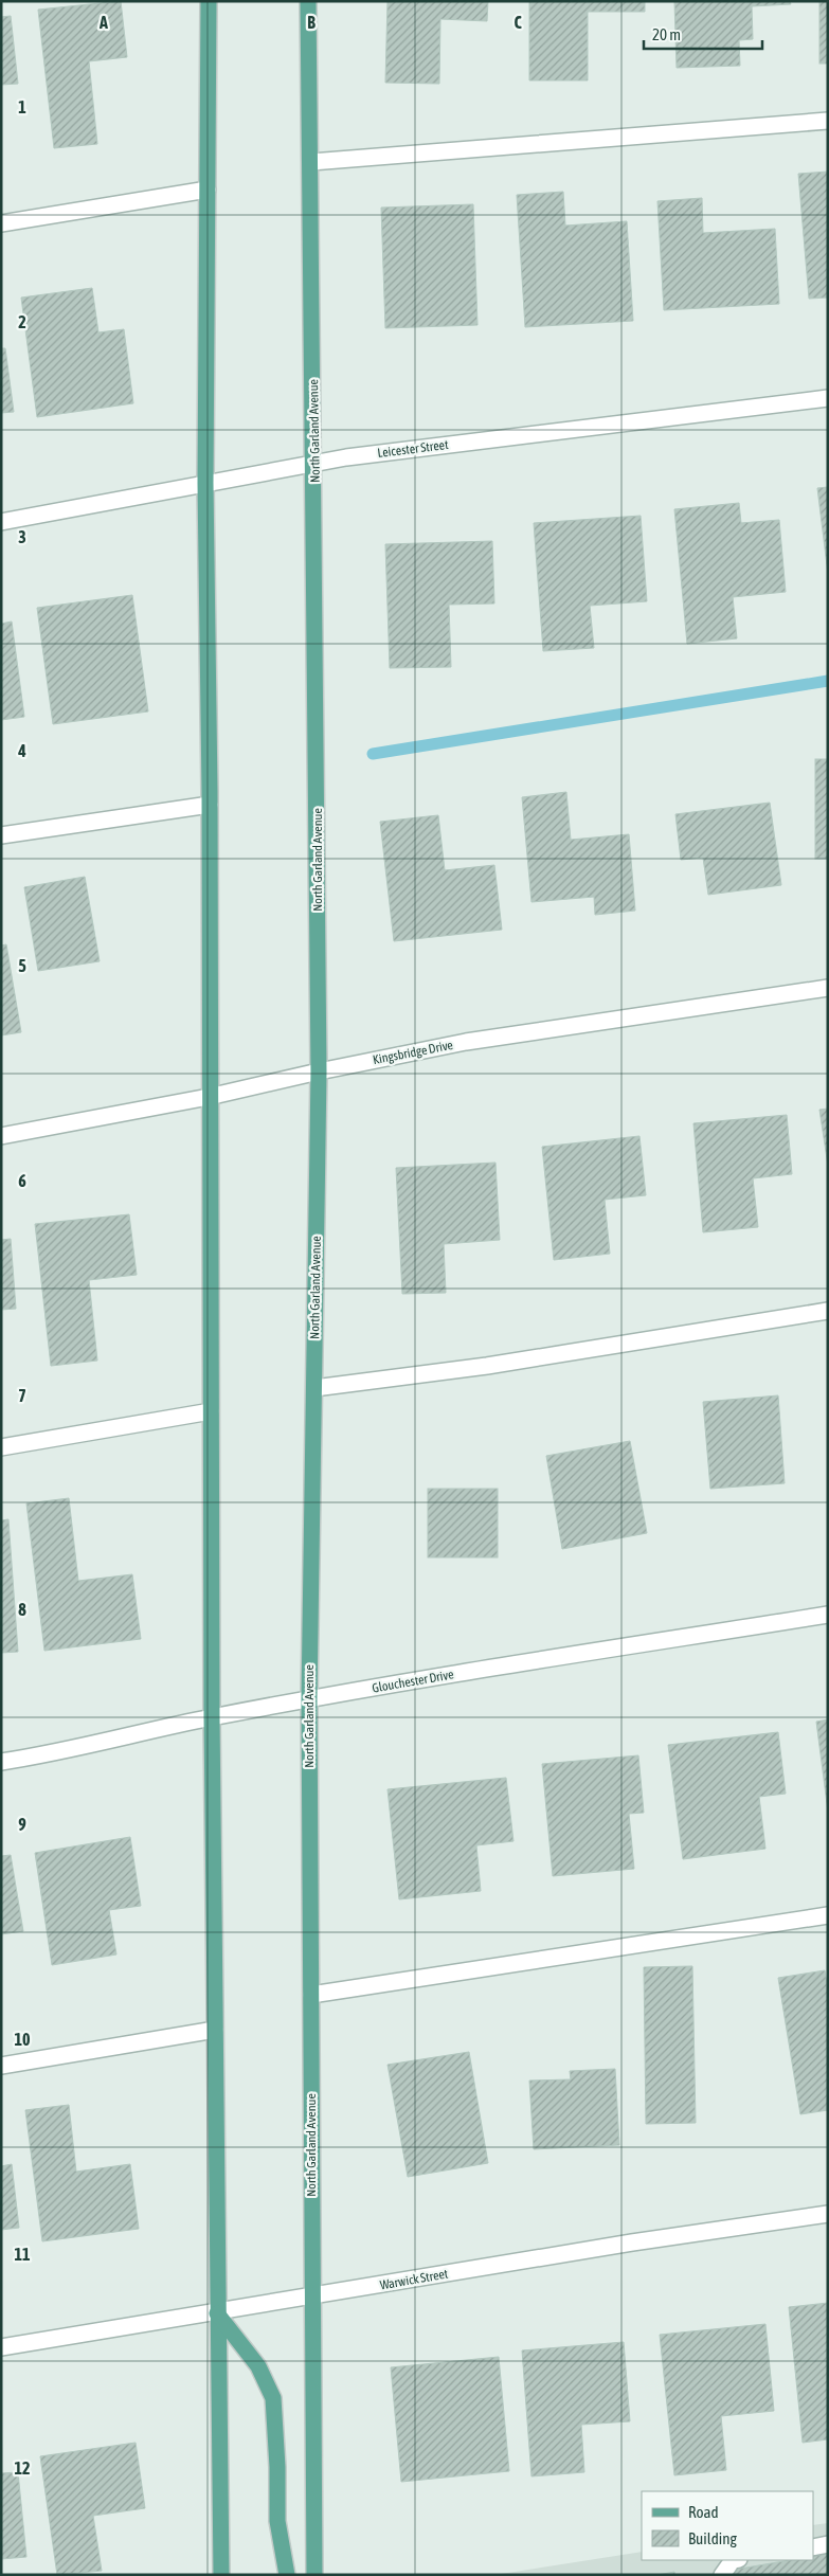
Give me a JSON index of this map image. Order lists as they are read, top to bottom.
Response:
{
  "streets": {
    "main road": ["North Garland Avenue"],
    "street": [
      "Leicester Street",
      "Kingsbridge Drive",
      "Glouchester Drive",
      "Warwick Street"
    ]
  },
  "crossings": [
    ["North Garland Avenue", "Leicester Street"],
    ["North Garland Avenue", "Kingsbridge Drive"],
    ["North Garland Avenue", "Glouchester Drive"],
    ["North Garland Avenue", "Warwick Street"]
  ],
  "legend": ["Road", "Building"],
  "scale_bar": "20 m",
  "grid": {
    "columns": ["A", "B", "C"],
    "rows": [
      "1",
      "2",
      "3",
      "4",
      "5",
      "6",
      "7",
      "8",
      "9",
      "10",
      "11",
      "12"
    ]
  }
}
